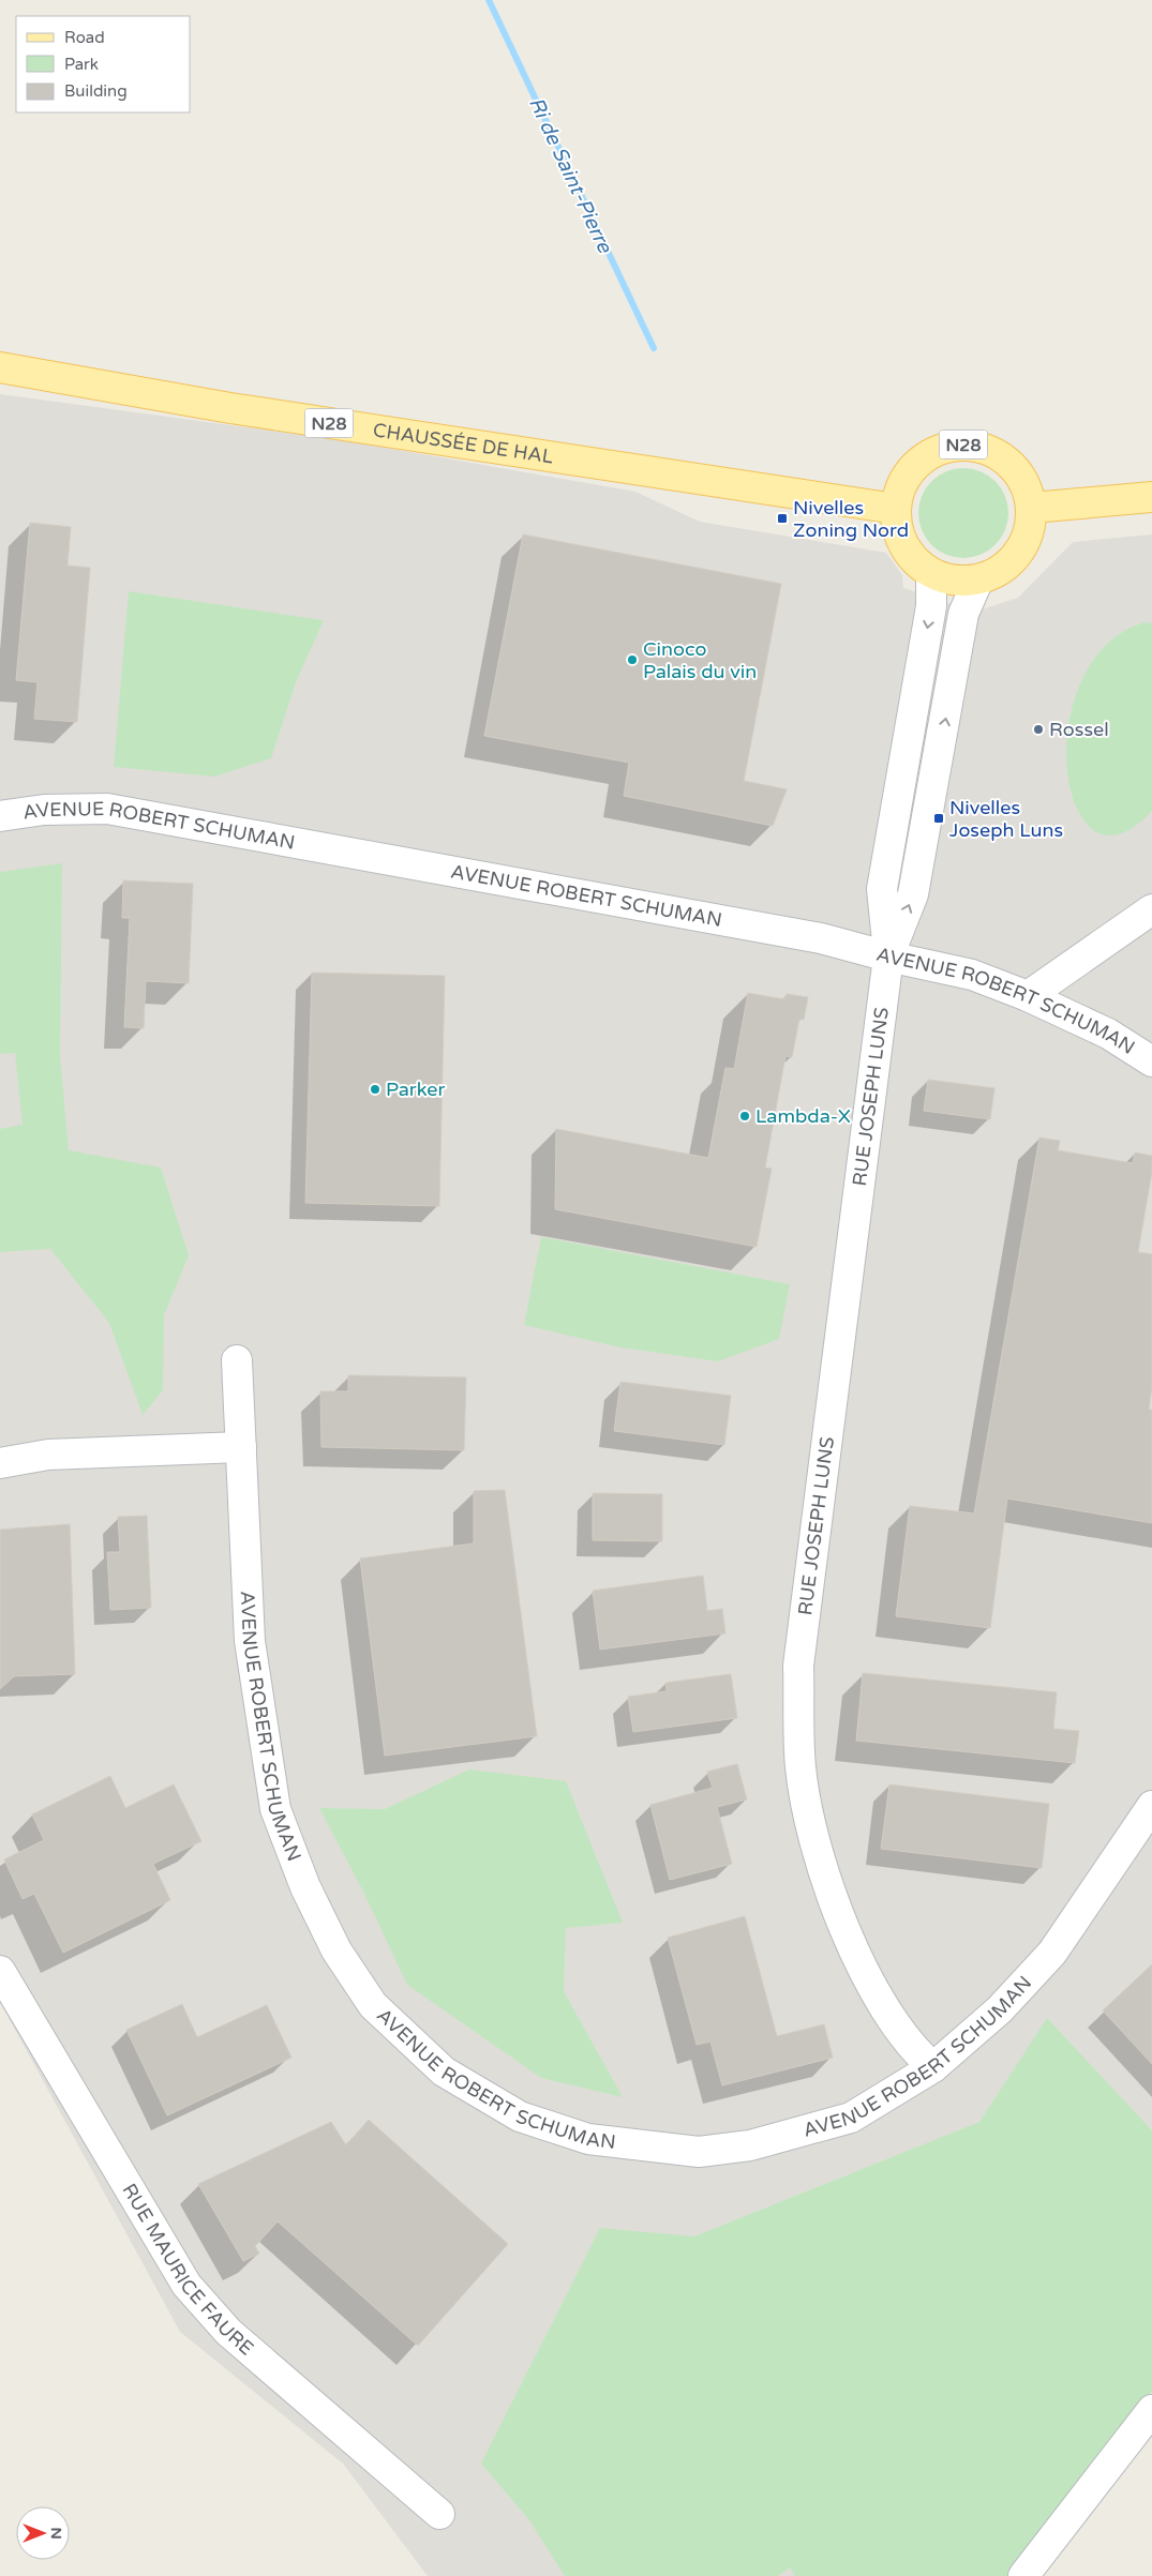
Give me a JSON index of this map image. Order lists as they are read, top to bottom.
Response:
{
  "streets": {
    "main road": ["N28", "CHAUSSÉE DE HAL"],
    "street": ["AVENUE ROBERT SCHUMAN", "RUE JOSEPH LUNS", "RUE MAURICE FAURE"]
  },
  "crossings": [
    ["N28", "CHAUSSÉE DE HAL"],
    ["N28", "RUE JOSEPH LUNS"],
    ["CHAUSSÉE DE HAL", "RUE JOSEPH LUNS"],
    ["AVENUE ROBERT SCHUMAN", "RUE JOSEPH LUNS"]
  ],
  "water": ["Ri de Saint-Pierre"],
  "places": {
    "transit": ["Nivelles Zoning Nord", "Nivelles Joseph Luns"],
    "other": [
      "Cinoco Palais du vin",
      "Rossel",
      "Parker",
      "Lambda-X"
    ]
  },
  "legend": ["Road", "Park", "Building"],
  "north": "right"
}
